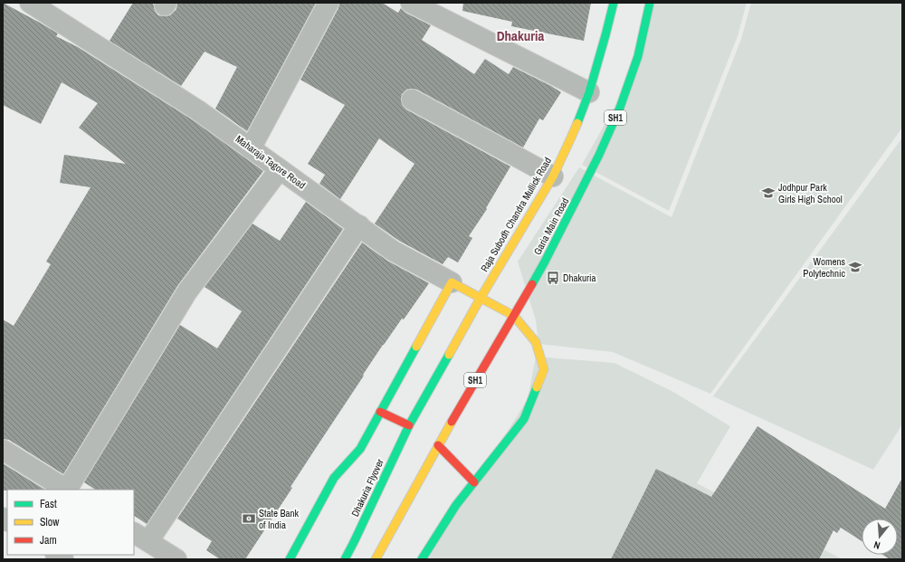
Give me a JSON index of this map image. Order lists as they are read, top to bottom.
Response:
{
  "streets": {
    "main road": [
      "SH1",
      "Maharaja Tagore Road",
      "Raja Subodh Chandra Mullick Road",
      "Garia Main Road",
      "Dhakuria Flyover"
    ]
  },
  "crossings": [
    ["SH1", "Garia Main Road"],
    ["Maharaja Tagore Road", "Raja Subodh Chandra Mullick Road"],
    ["Maharaja Tagore Road", "Garia Main Road"],
    ["Raja Subodh Chandra Mullick Road", "Dhakuria Flyover"]
  ],
  "districts": ["Dhakuria"],
  "places": {
    "school or university": ["Jodhpur Park Girls High School", "Womens Polytechnic"],
    "bus stop": ["Dhakuria"],
    "bank": ["State Bank of India"]
  },
  "legend": ["Fast", "Slow", "Jam"],
  "north": "bottom"
}
